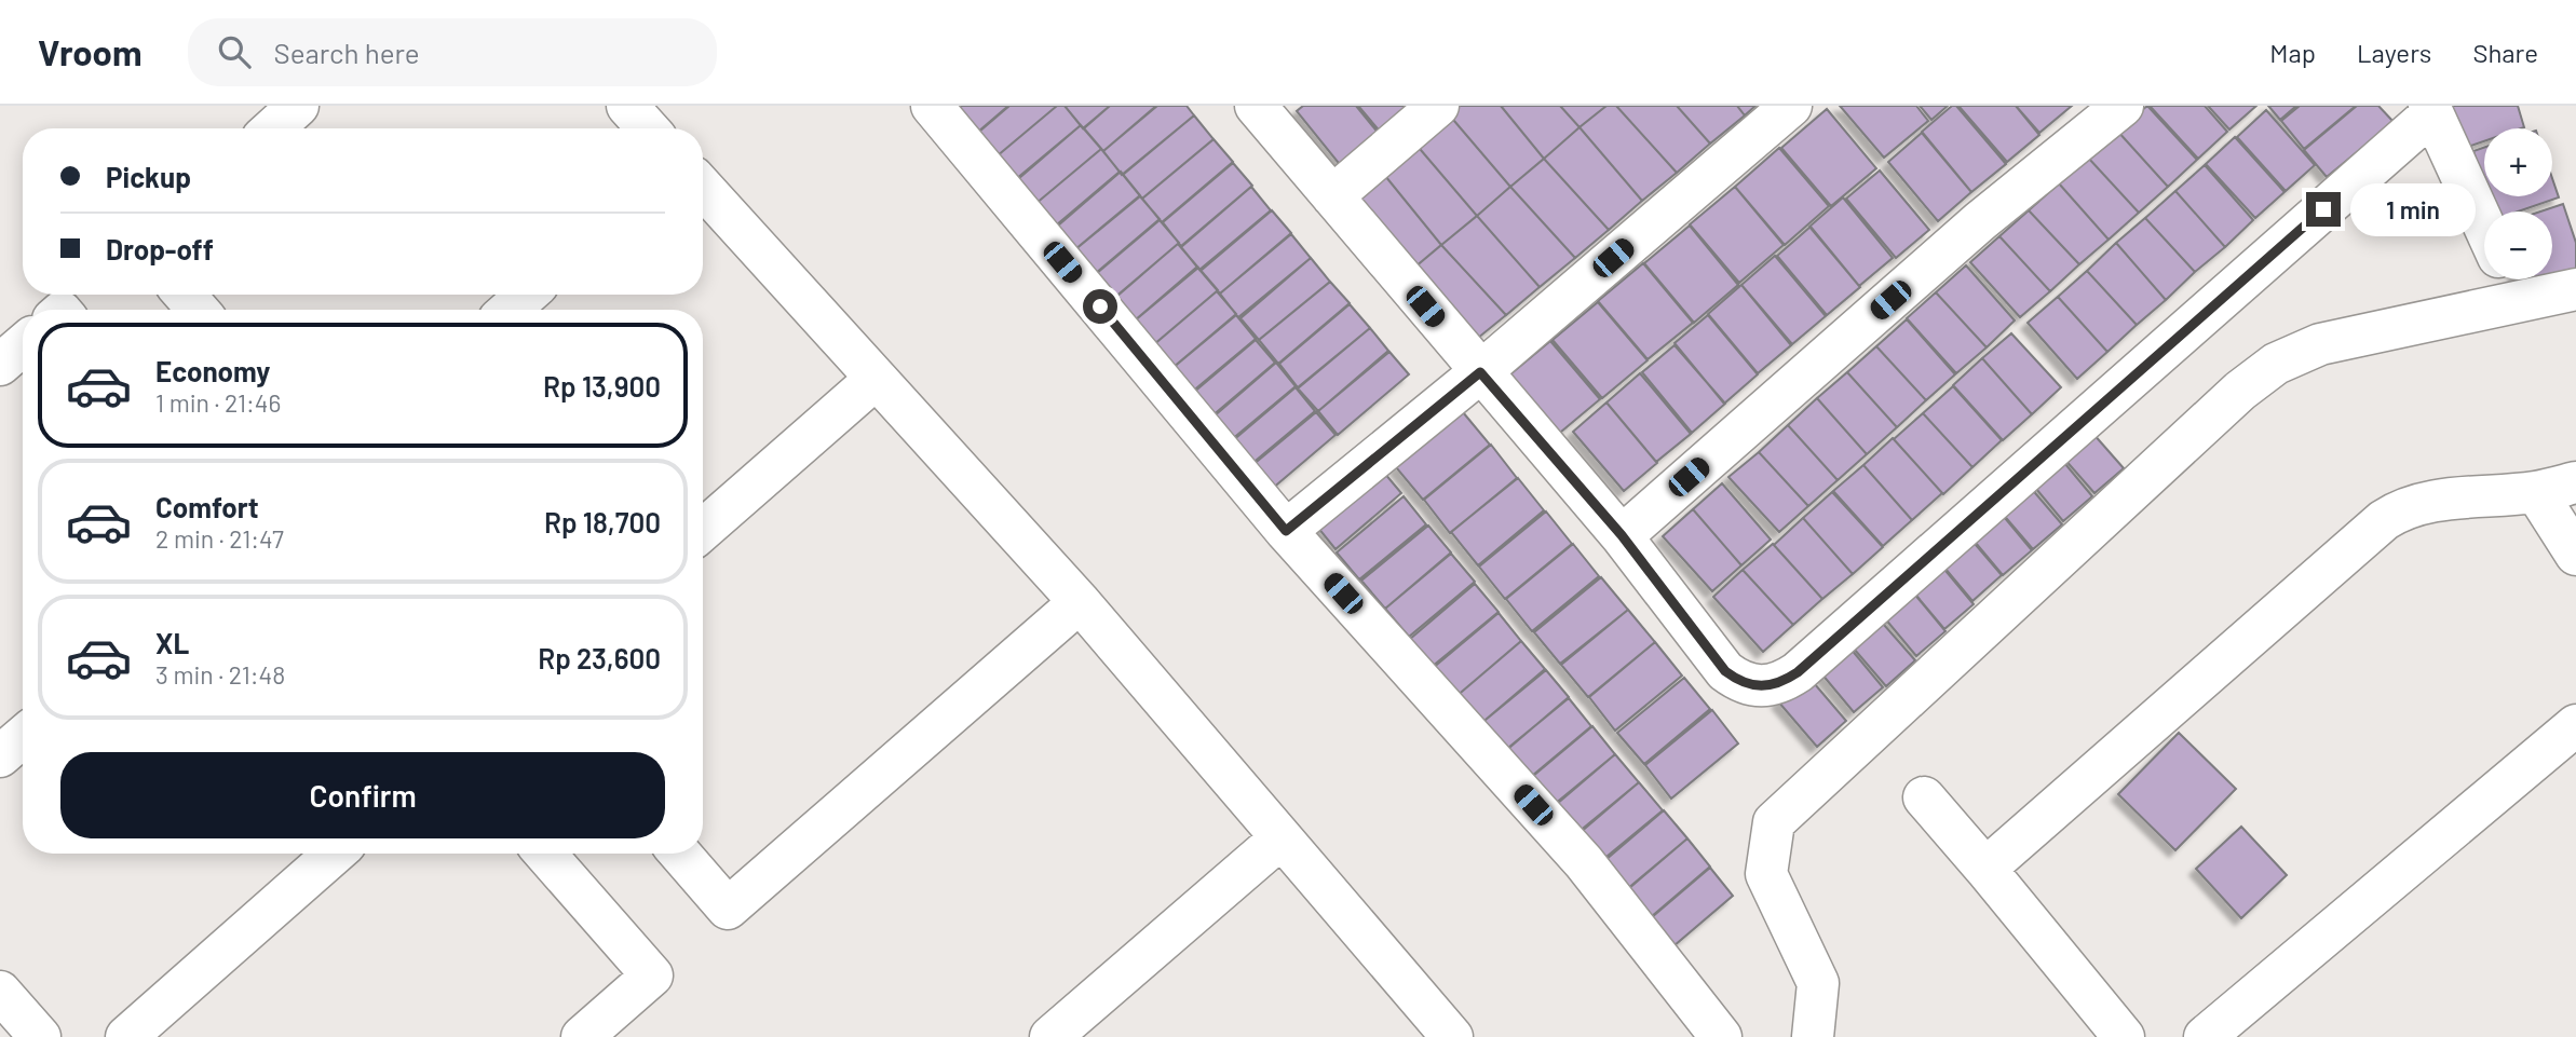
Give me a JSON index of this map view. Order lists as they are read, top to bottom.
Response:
{
  "page": {
    "header": "Vroom",
    "search": "Search here",
    "nav": ["Map", "Layers", "Share"],
    "map_buttons": ["+", "−"],
    "banner": ["Pickup", "Drop-off"],
    "bubble": "1 min",
    "list": [
      {
        "name": "Economy",
        "note": "1 min · 21:46",
        "value": "Rp 13,900"
      },
      {
        "name": "Comfort",
        "note": "2 min · 21:47",
        "value": "Rp 18,700"
      },
      {
        "name": "XL",
        "note": "3 min · 21:48",
        "value": "Rp 23,600"
      }
    ],
    "buttons": "Confirm"
  }
}
